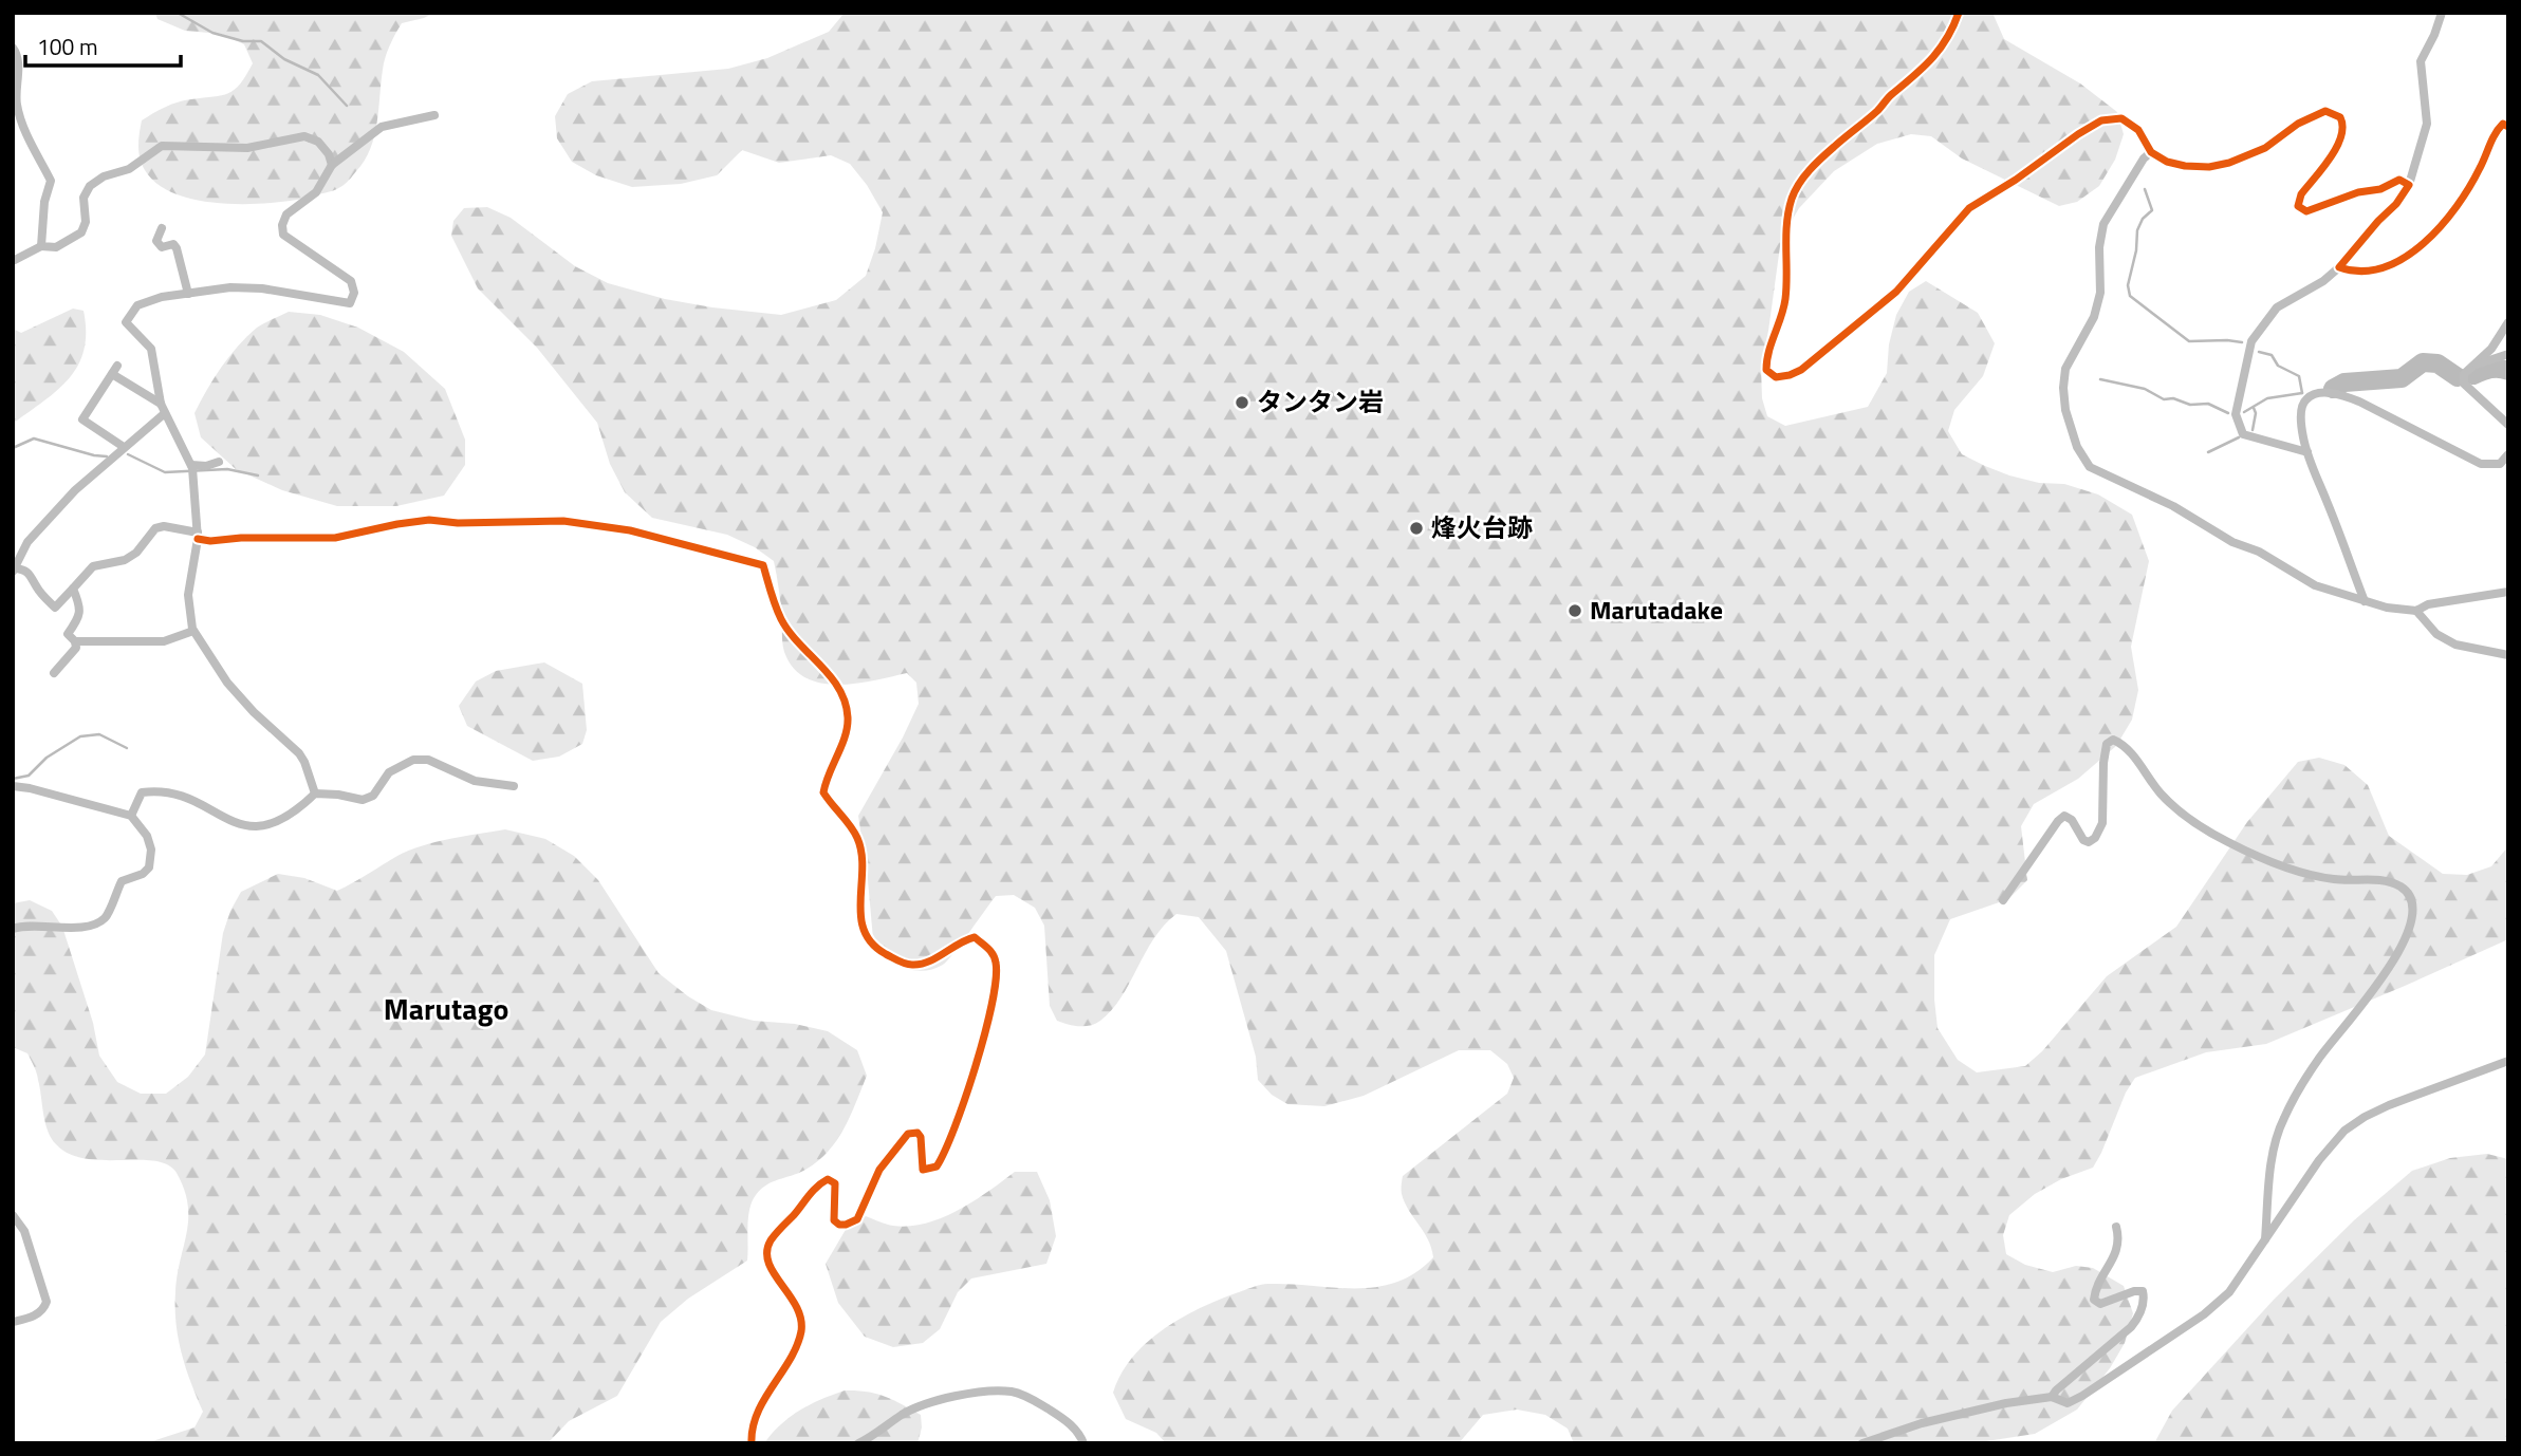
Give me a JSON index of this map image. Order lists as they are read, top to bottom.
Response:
{
  "districts": ["Marutago"],
  "places": ["タンタン岩", "烽火台跡", "Marutadake"],
  "scale_bar": "100 m"
}
